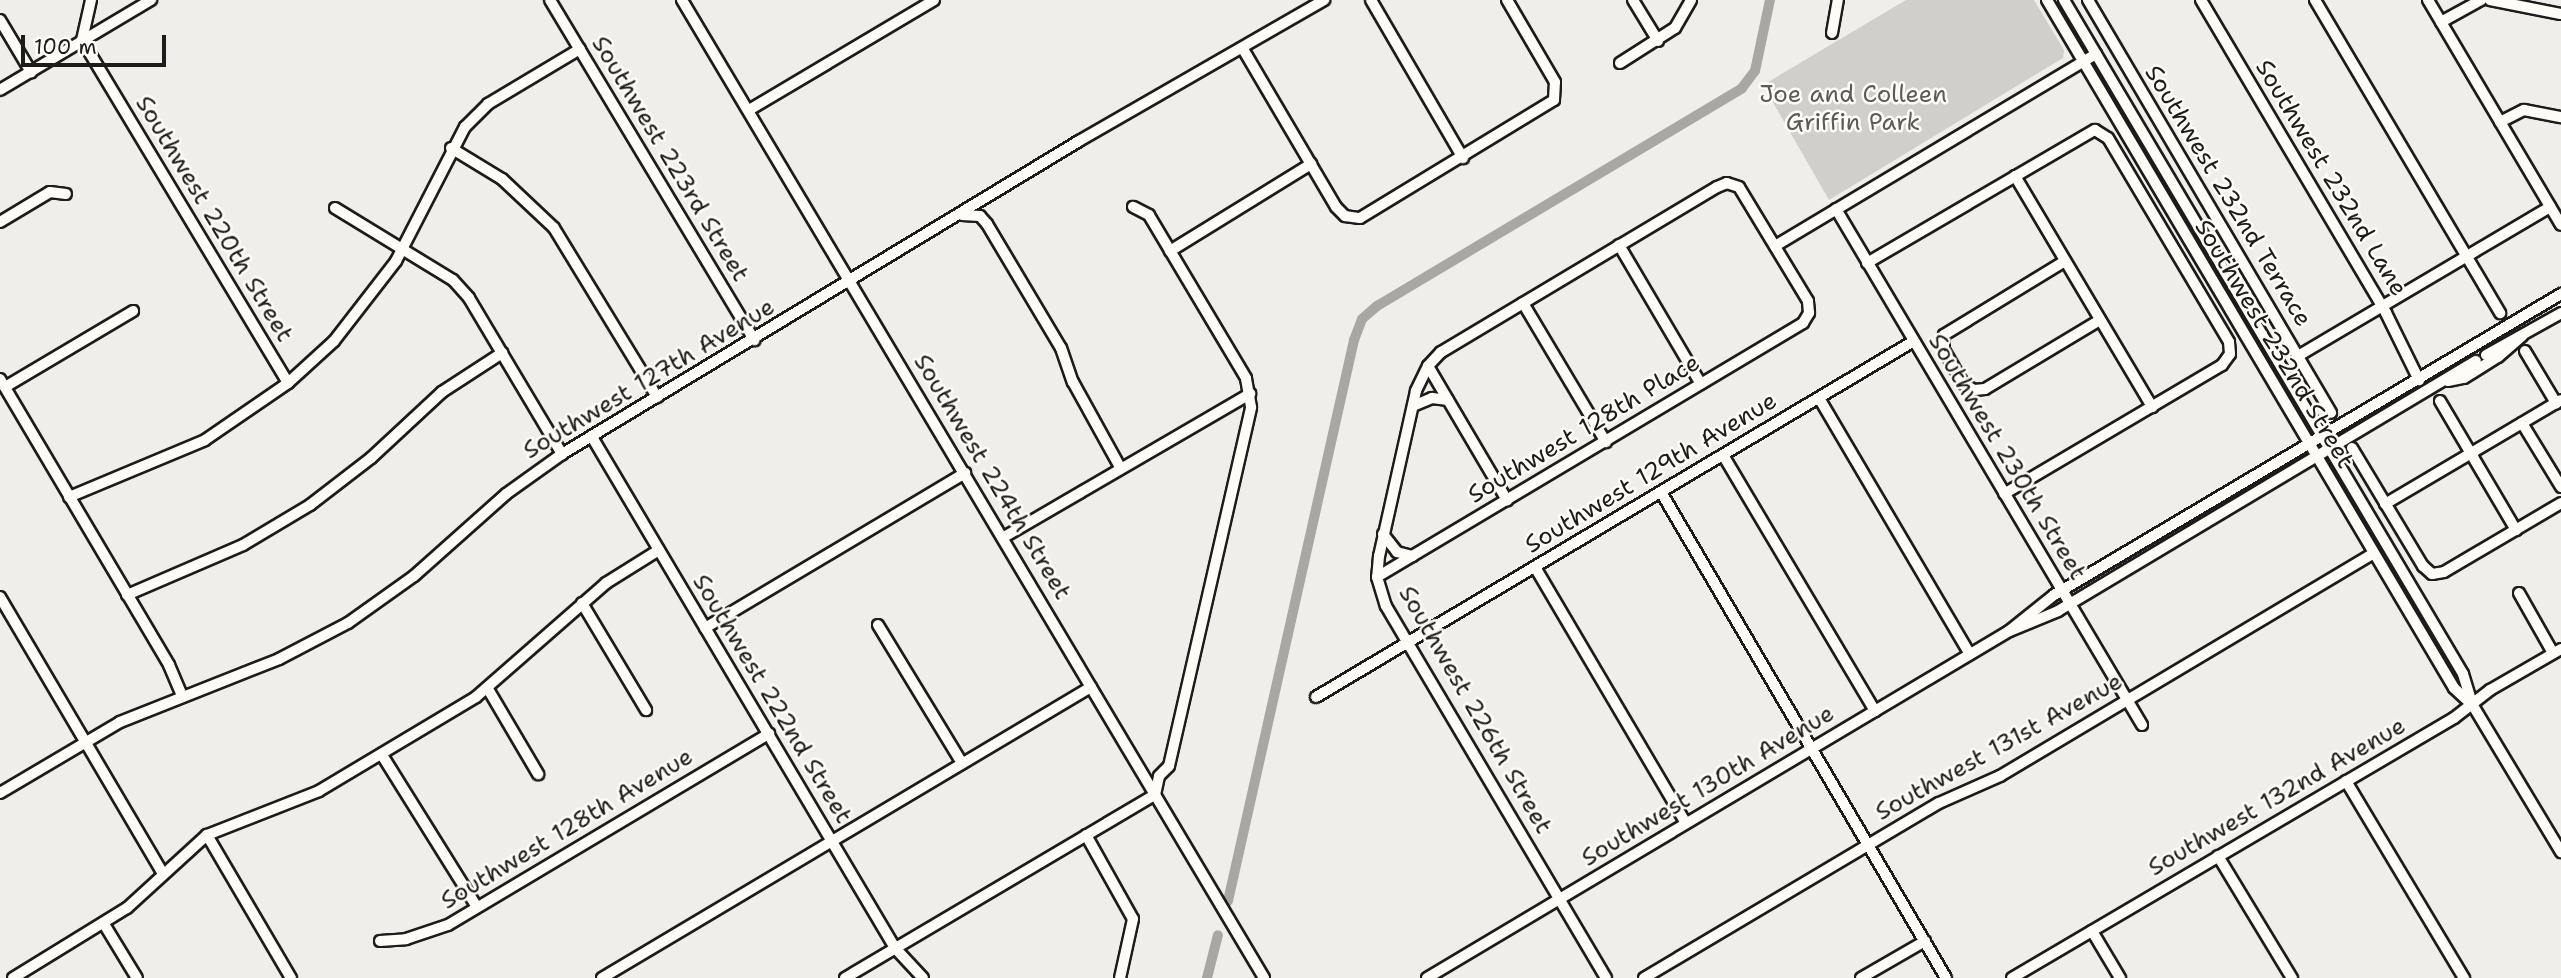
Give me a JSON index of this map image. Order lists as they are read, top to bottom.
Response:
{
  "streets": {
    "street": [
      "Southwest 223rd Street",
      "Southwest 232nd Lane",
      "Southwest 232nd Terrace",
      "Southwest 220th Street",
      "Southwest 232nd Street",
      "Southwest 127th Avenue",
      "Southwest 128th Place",
      "Southwest 230th Street",
      "Southwest 129th Avenue",
      "Southwest 224th Street",
      "Southwest 222nd Street",
      "Southwest 226th Street",
      "Southwest 131st Avenue",
      "Southwest 130th Avenue",
      "Southwest 132nd Avenue",
      "Southwest 128th Avenue"
    ]
  },
  "crossings": [
    ["Southwest 223rd Street", "Southwest 127th Avenue"],
    ["Southwest 232nd Lane", "Southwest 130th Avenue"],
    ["Southwest 232nd Street", "Southwest 131st Avenue"],
    ["Southwest 232nd Street", "Southwest 130th Avenue"],
    ["Southwest 232nd Street", "Southwest 132nd Avenue"],
    ["Southwest 127th Avenue", "Southwest 224th Street"],
    ["Southwest 127th Avenue", "Southwest 222nd Street"],
    ["Southwest 128th Place", "Southwest 226th Street"],
    ["Southwest 230th Street", "Southwest 129th Avenue"],
    ["Southwest 230th Street", "Southwest 131st Avenue"],
    ["Southwest 230th Street", "Southwest 130th Avenue"],
    ["Southwest 129th Avenue", "Southwest 226th Street"],
    ["Southwest 222nd Street", "Southwest 128th Avenue"],
    ["Southwest 226th Street", "Southwest 130th Avenue"]
  ],
  "parks": ["Joe and Colleen Griffin Park"],
  "scale_bar": "100 m"
}
